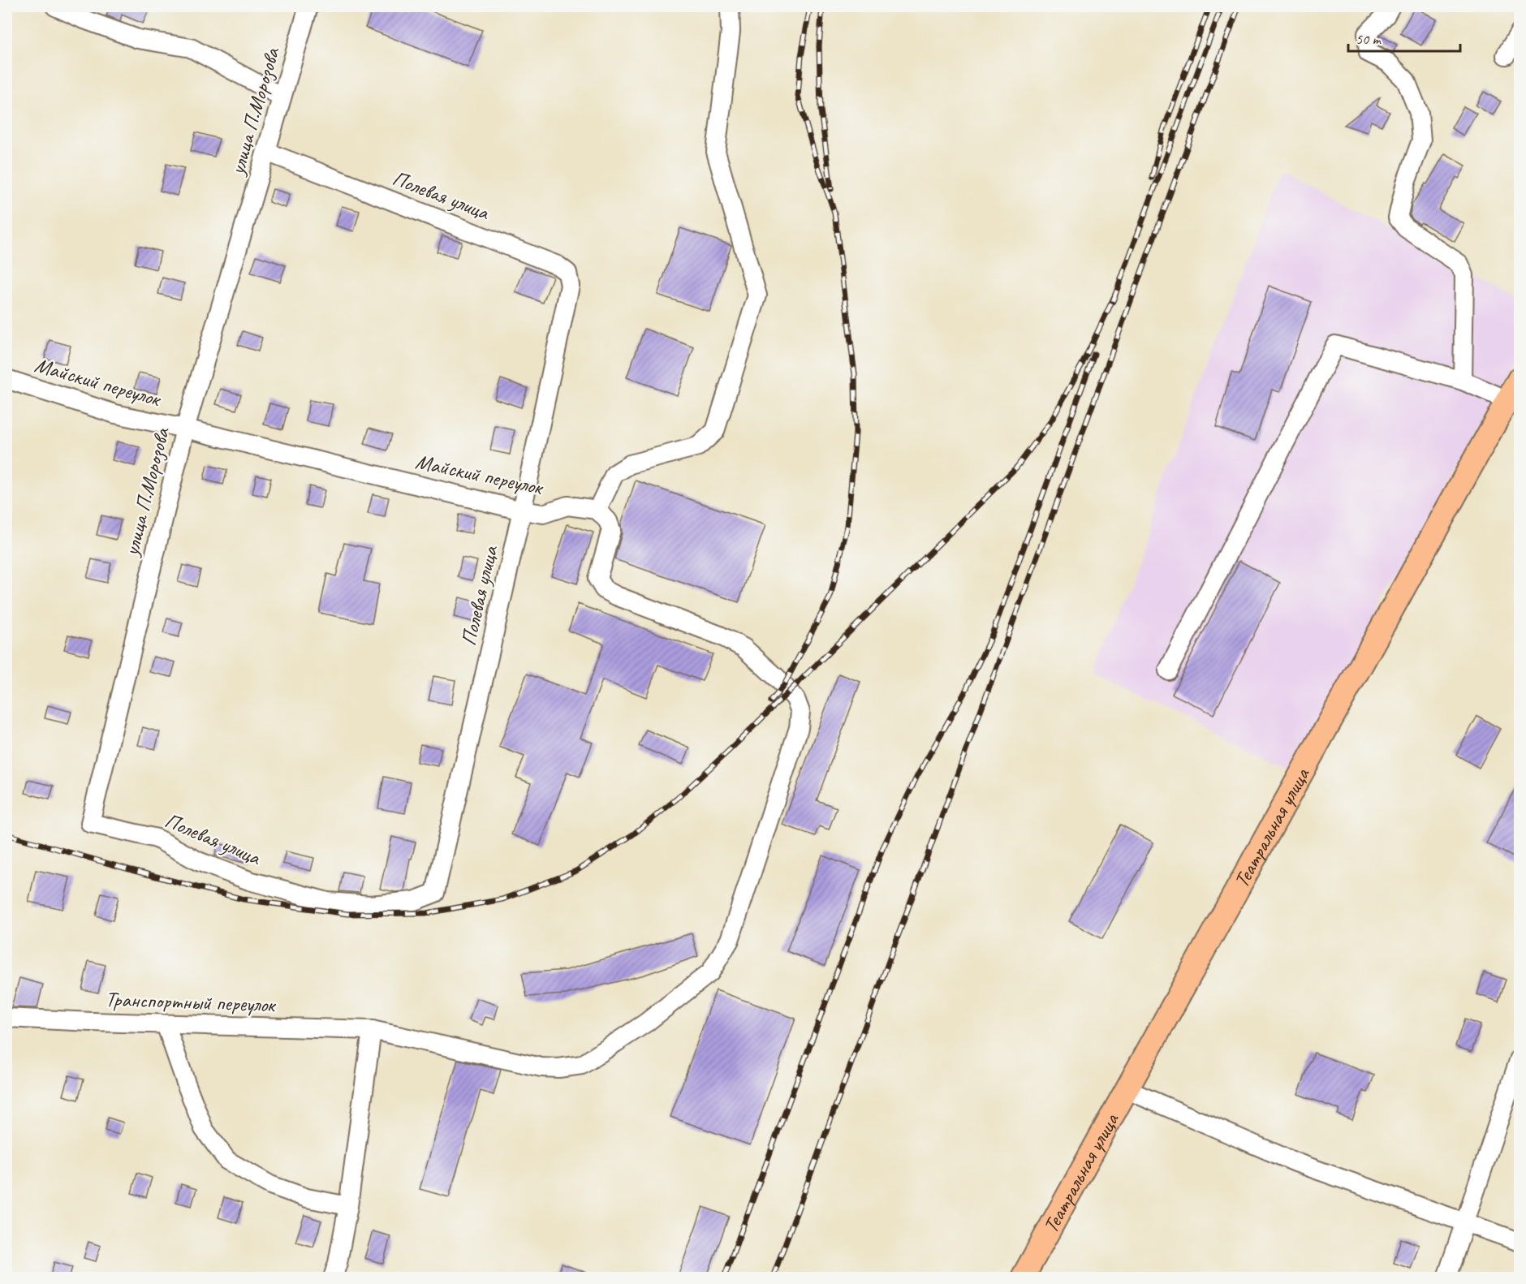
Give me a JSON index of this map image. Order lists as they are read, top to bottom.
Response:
{
  "streets": {
    "main road": ["Театральная улица"],
    "street": [
      "улица П.Морозова",
      "Полевая улица",
      "Майский переулок",
      "Транспортный переулок"
    ]
  },
  "crossings": [
    ["улица П.Морозова", "Полевая улица"],
    ["улица П.Морозова", "Майский переулок"],
    ["Полевая улица", "Майский переулок"],
    ["Майский переулок", "Транспортный переулок"]
  ],
  "scale_bar": "50 m"
}
